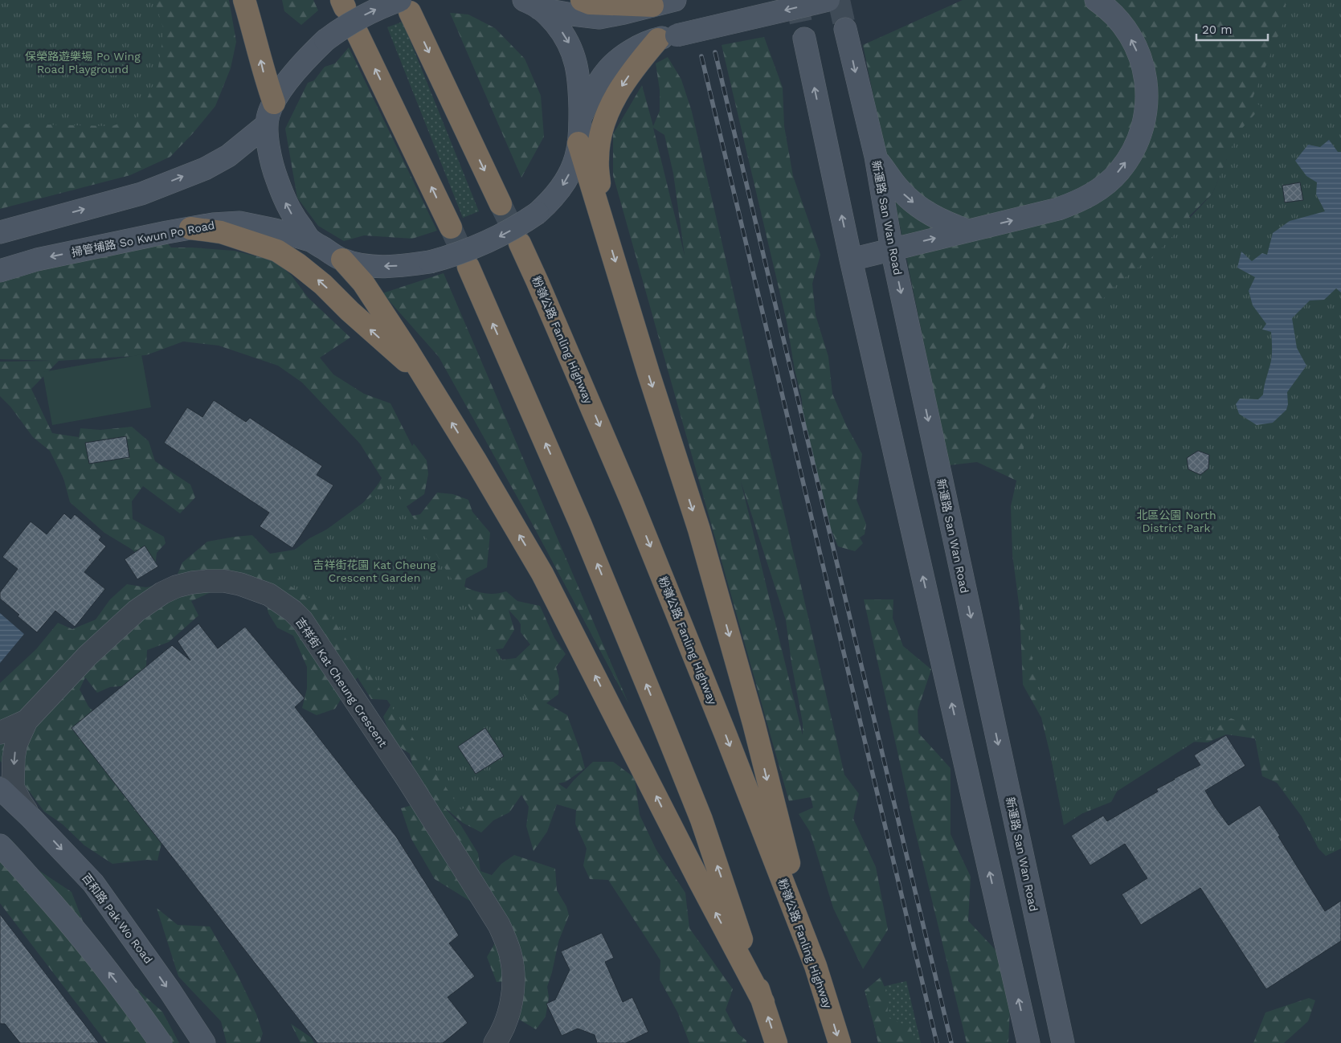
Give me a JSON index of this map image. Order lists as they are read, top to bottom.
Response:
{
  "streets": {
    "highway": ["粉嶺公路 Fanling Highway"],
    "main road": ["新運路 San Wan Road", "掃管埔路 So Kwun Po Road", "百和路 Pak Wo Road"],
    "street": ["吉祥街 Kat Cheung Crescent"]
  },
  "crossings": [
    ["吉祥街 Kat Cheung Crescent", "百和路 Pak Wo Road"]
  ],
  "parks": ["保榮路遊樂場 Po Wing Road Playground", "北區公園 North District Park", "吉祥街花園 Kat Cheung Crescent Garden"],
  "scale_bar": "20 m"
}
